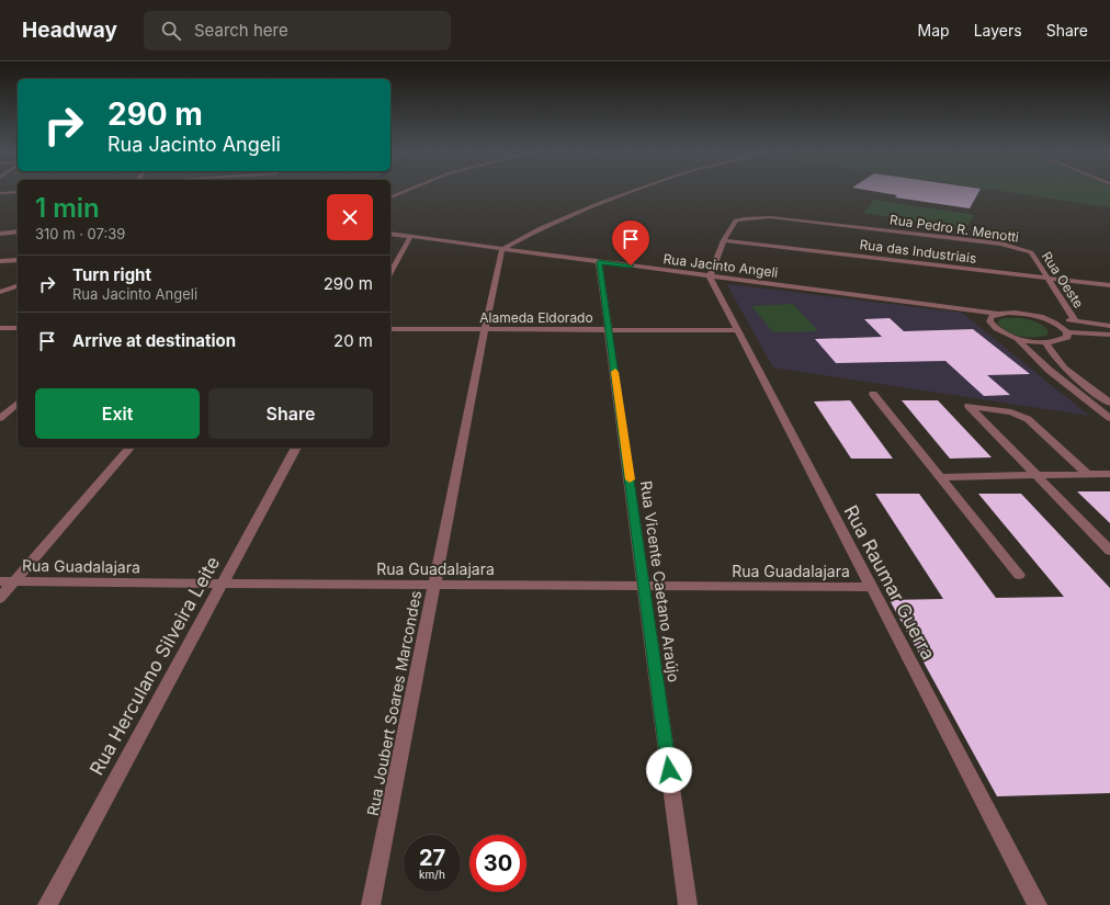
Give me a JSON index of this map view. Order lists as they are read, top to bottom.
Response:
{
  "streets": {
    "street": [
      "Rua Pedro R. Menotti",
      "Rua das Industriais",
      "Rua Jacinto Angeli",
      "Rua Oeste",
      "Alameda Eldorado",
      "Rua Guadalajara",
      "Rua Vicente Caetano Araújo",
      "Rua Raumar Guerra",
      "Rua Herculano Silveira Leite",
      "Rua Joubert Soares Marcondes"
    ]
  },
  "crossings": [
    ["Rua Pedro R. Menotti", "Rua das Industriais"],
    ["Rua Pedro R. Menotti", "Rua Oeste"],
    ["Rua das Industriais", "Rua Oeste"],
    ["Rua Jacinto Angeli", "Rua Vicente Caetano Araújo"],
    ["Rua Jacinto Angeli", "Rua Raumar Guerra"],
    ["Rua Jacinto Angeli", "Rua Joubert Soares Marcondes"],
    ["Alameda Eldorado", "Rua Vicente Caetano Araújo"],
    ["Alameda Eldorado", "Rua Raumar Guerra"],
    ["Alameda Eldorado", "Rua Joubert Soares Marcondes"],
    ["Rua Guadalajara", "Rua Vicente Caetano Araújo"],
    ["Rua Guadalajara", "Rua Raumar Guerra"],
    ["Rua Guadalajara", "Rua Herculano Silveira Leite"],
    ["Rua Guadalajara", "Rua Joubert Soares Marcondes"]
  ],
  "page": {
    "header": "Headway",
    "search": "Search here",
    "nav": ["Map", "Layers", "Share"],
    "turn": ["290 m", "Rua Jacinto Angeli"],
    "heading": ["1 min", "310 m · 07:39"],
    "list": [
      {
        "name": "Turn right",
        "note": "Rua Jacinto Angeli",
        "value": "290 m"
      },
      {
        "name": "Arrive at destination",
        "value": "20 m"
      }
    ],
    "buttons": ["Exit", "Share"],
    "speed": "27 km/h",
    "limit": "30"
  }
}
